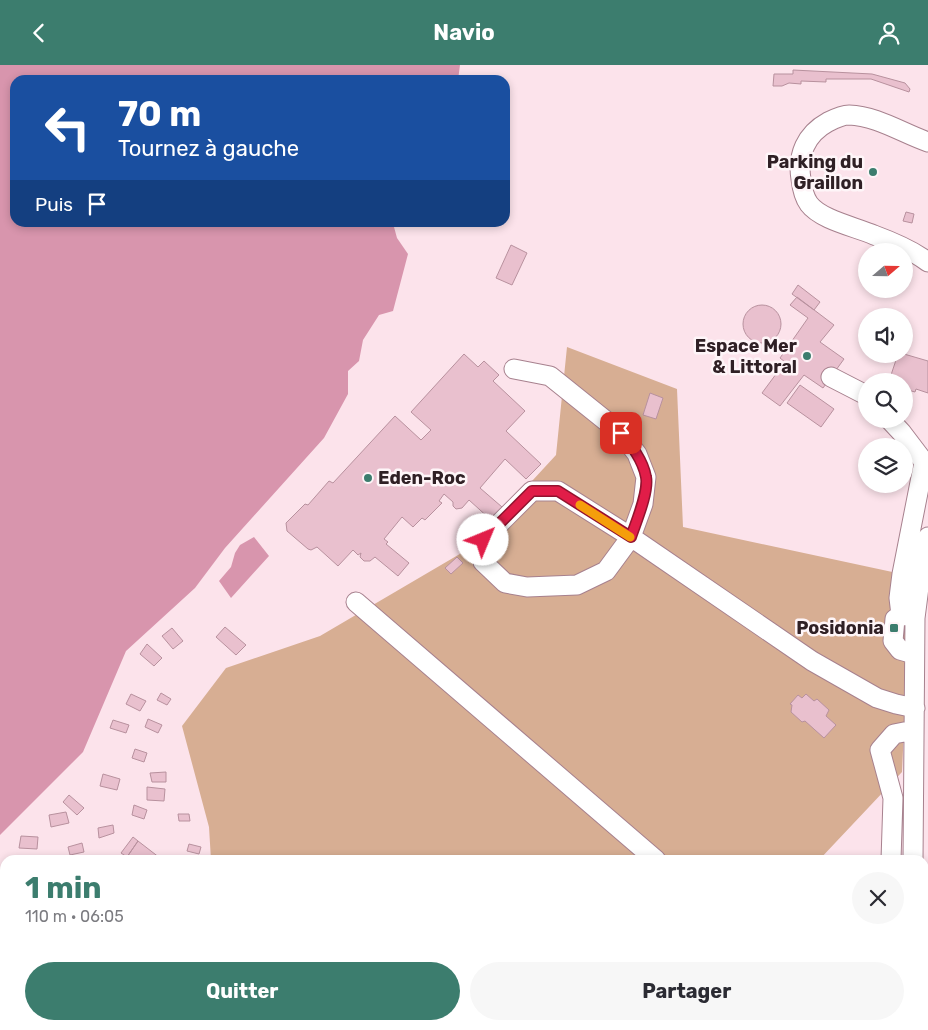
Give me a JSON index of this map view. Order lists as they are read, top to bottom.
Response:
{
  "places": {
    "other": ["Parking du Graillon", "Espace Mer & Littoral", "Eden-Roc"],
    "transit": ["Posidonia"]
  },
  "north": "right",
  "page": {
    "header": "Navio",
    "turn": ["70 m", "Tournez à gauche"],
    "then": "Puis",
    "heading": ["1 min", "110 m · 06:05"],
    "buttons": ["Quitter", "Partager"]
  }
}
